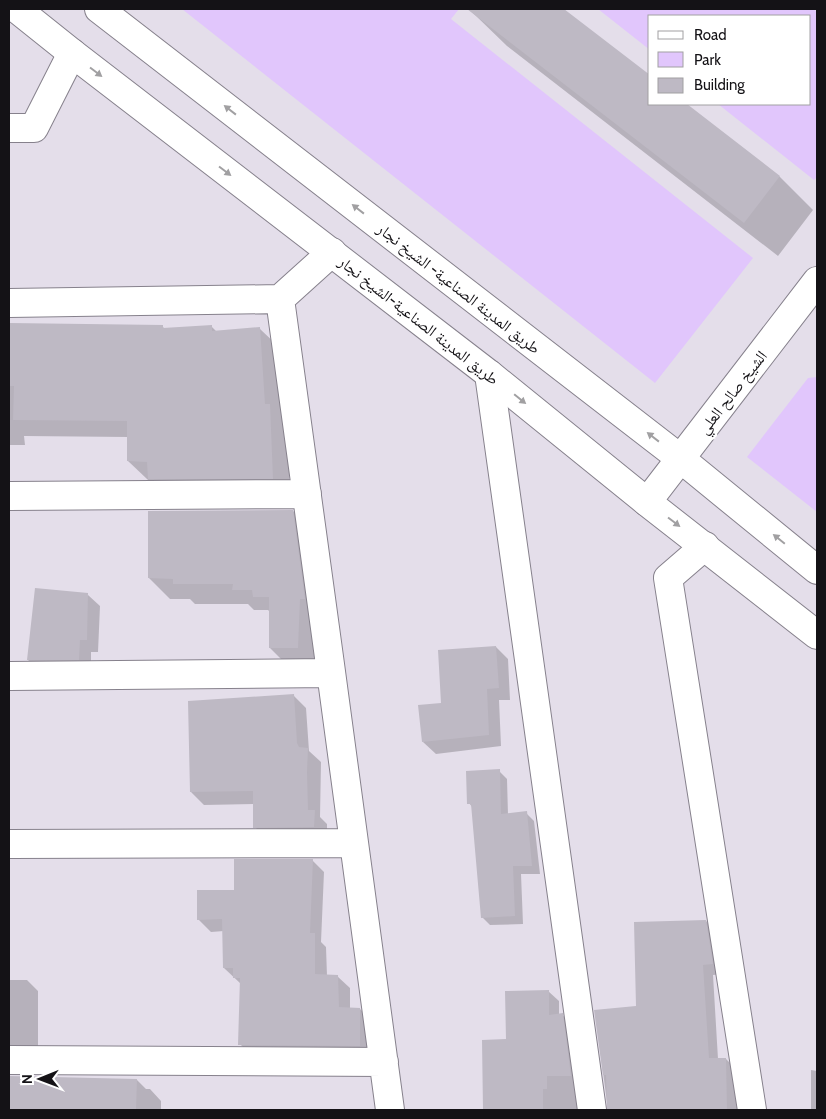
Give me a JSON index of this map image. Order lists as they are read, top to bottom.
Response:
{
  "streets": {
    "street": ["طريق المدينة الصناعية- الشيخ نجار", "طريق المدينة الصناعية-الشيخ نجار", "الشيخ صالح العلي"]
  },
  "crossings": [
    ["طريق المدينة الصناعية- الشيخ نجار", "الشيخ صالح العلي"],
    ["طريق المدينة الصناعية-الشيخ نجار", "الشيخ صالح العلي"]
  ],
  "one_way": ["طريق المدينة الصناعية- الشيخ نجار", "طريق المدينة الصناعية-الشيخ نجار"],
  "legend": ["Road", "Park", "Building"],
  "north": "left"
}
